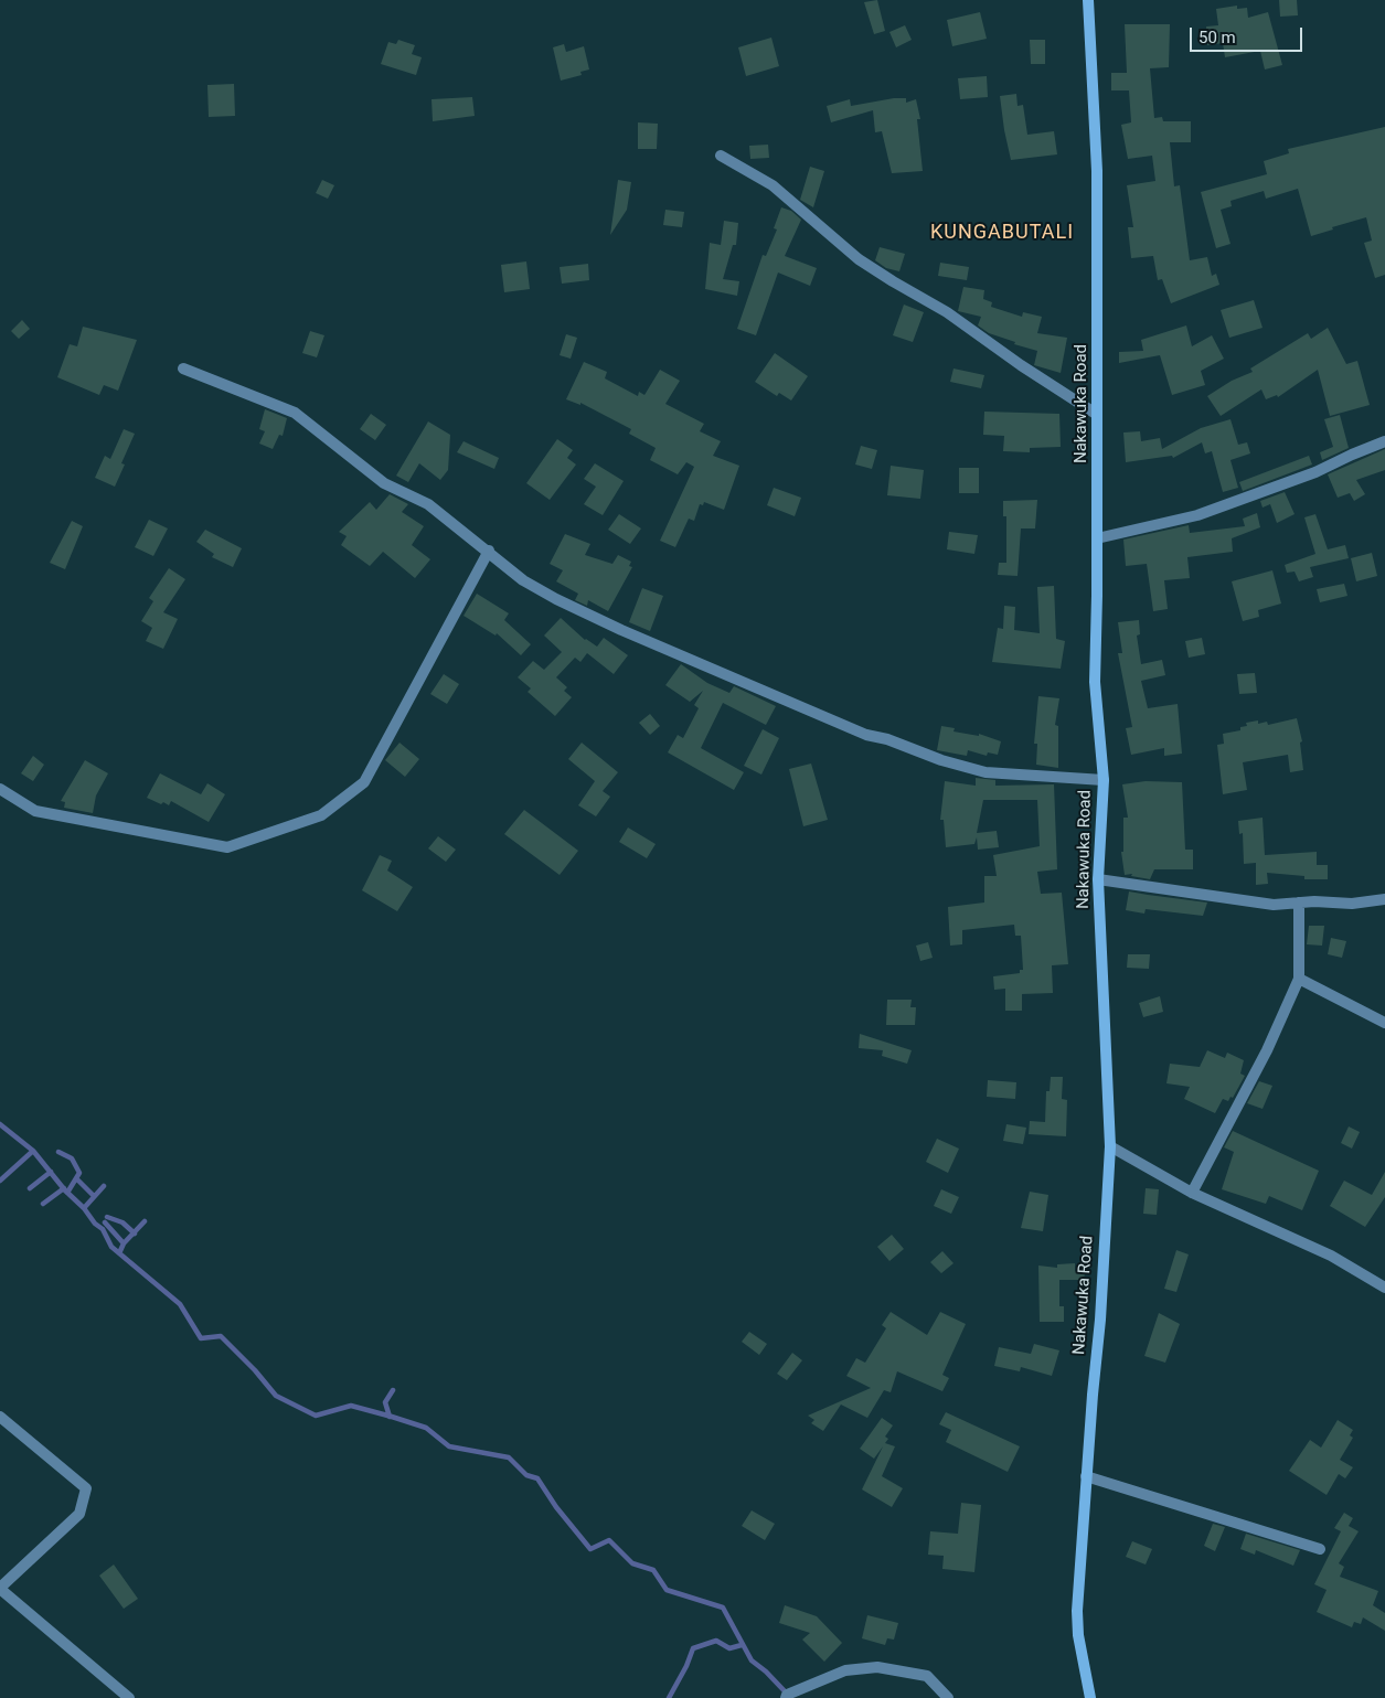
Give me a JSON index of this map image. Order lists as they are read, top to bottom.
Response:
{
  "streets": {
    "main road": ["Nakawuka Road"]
  },
  "districts": ["KUNGABUTALI"],
  "scale_bar": "50 m"
}
